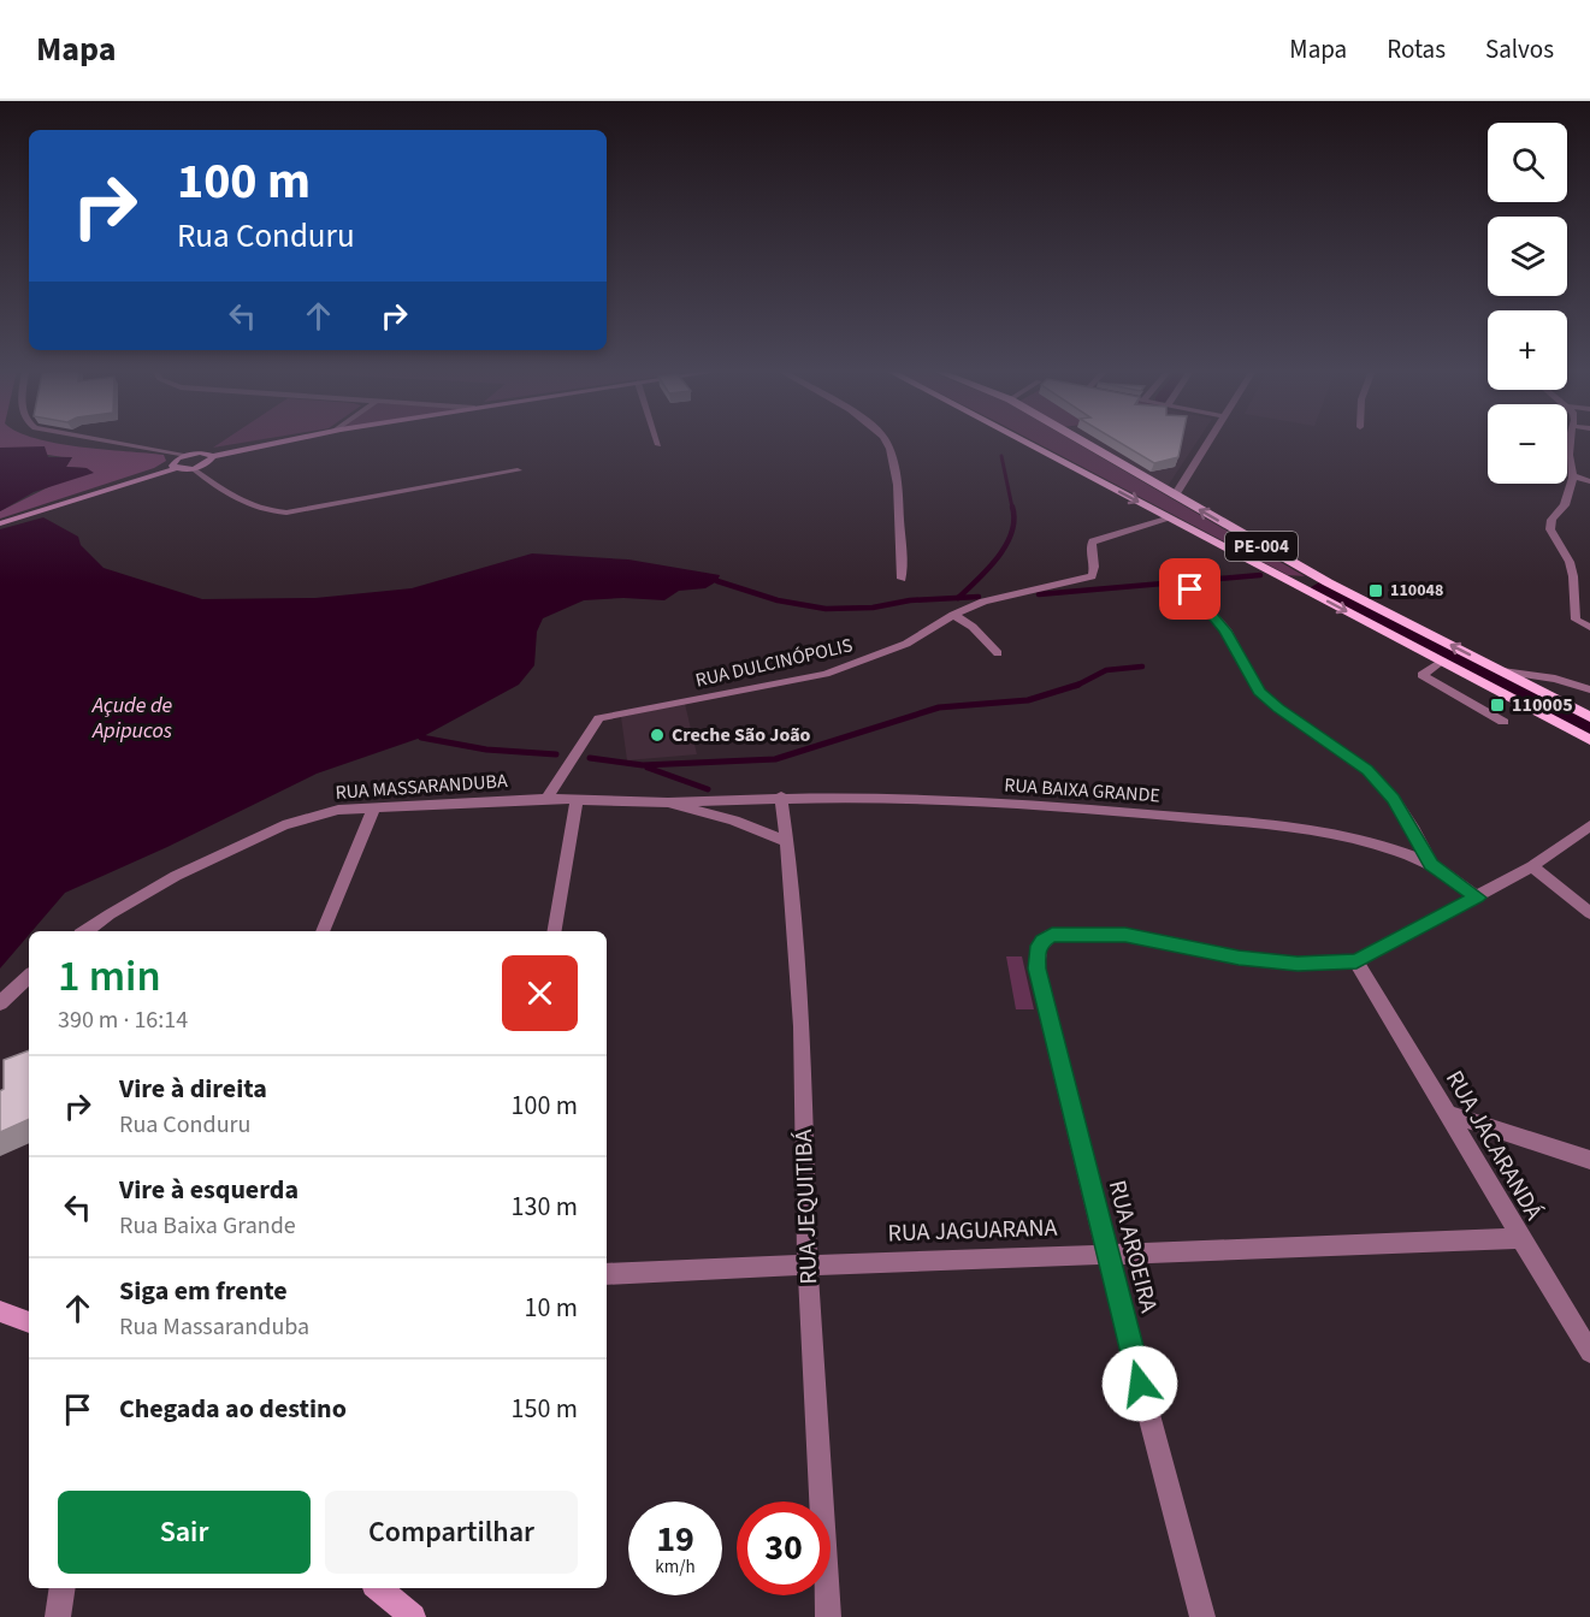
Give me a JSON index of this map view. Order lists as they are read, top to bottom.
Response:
{
  "streets": {
    "main road": ["PE-004"],
    "street": [
      "RUA DULCINÓPOLIS",
      "RUA MASSARANDUBA",
      "RUA BAIXA GRANDE",
      "RUA JACARANDÁ",
      "RUA JEQUITIBÁ",
      "RUA JAGUARANA",
      "RUA AROEIRA"
    ]
  },
  "crossings": [
    ["PE-004", "RUA DULCINÓPOLIS"],
    ["RUA DULCINÓPOLIS", "RUA MASSARANDUBA"],
    ["RUA MASSARANDUBA", "RUA BAIXA GRANDE"],
    ["RUA MASSARANDUBA", "RUA JEQUITIBÁ"],
    ["RUA BAIXA GRANDE", "RUA JEQUITIBÁ"],
    ["RUA JACARANDÁ", "RUA JAGUARANA"],
    ["RUA JACARANDÁ", "RUA AROEIRA"],
    ["RUA JEQUITIBÁ", "RUA JAGUARANA"],
    ["RUA JAGUARANA", "RUA AROEIRA"]
  ],
  "water": ["Açude de Apipucos"],
  "places": {
    "transit": ["110048", "110005"],
    "other": ["Creche São João"]
  },
  "page": {
    "header": "Mapa",
    "nav": ["Mapa", "Rotas", "Salvos"],
    "map_buttons": ["+", "−"],
    "turn": ["100 m", "Rua Conduru"],
    "heading": ["1 min", "390 m · 16:14"],
    "list": [
      {
        "name": "Vire à direita",
        "note": "Rua Conduru",
        "value": "100 m"
      },
      {
        "name": "Vire à esquerda",
        "note": "Rua Baixa Grande",
        "value": "130 m"
      },
      {
        "name": "Siga em frente",
        "note": "Rua Massaranduba",
        "value": "10 m"
      },
      {
        "name": "Chegada ao destino",
        "value": "150 m"
      }
    ],
    "buttons": ["Sair", "Compartilhar"],
    "speed": "19 km/h",
    "limit": "30"
  }
}
